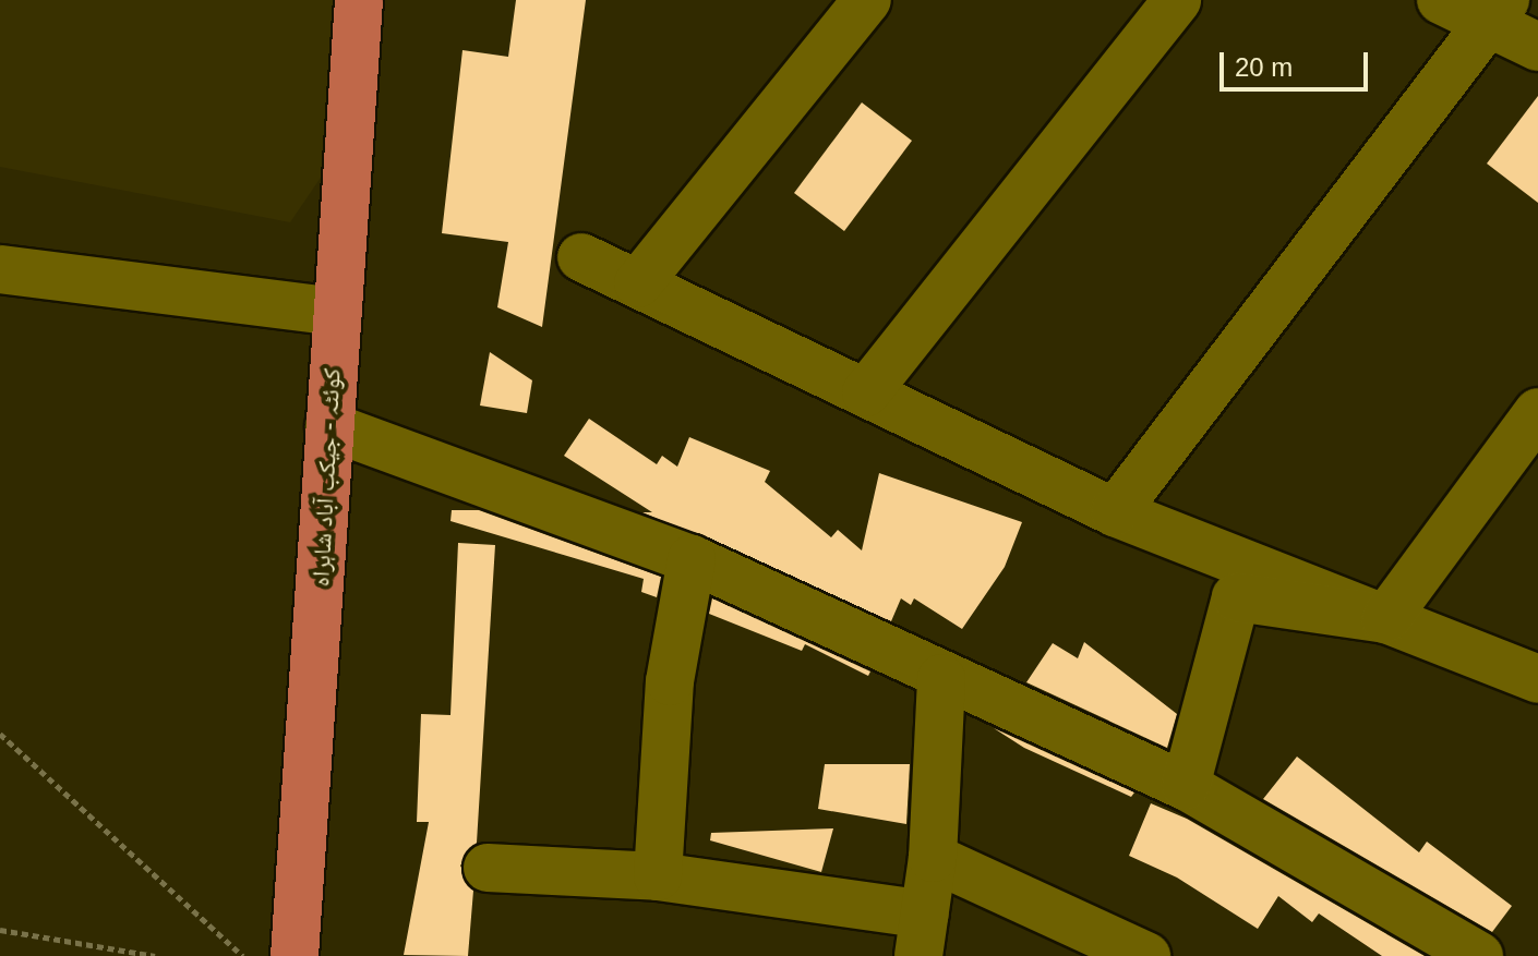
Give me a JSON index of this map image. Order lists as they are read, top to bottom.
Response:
{
  "streets": {
    "highway": ["کوئٹہ - جیکب آباد شاہراہ"]
  },
  "scale_bar": "20 m"
}
